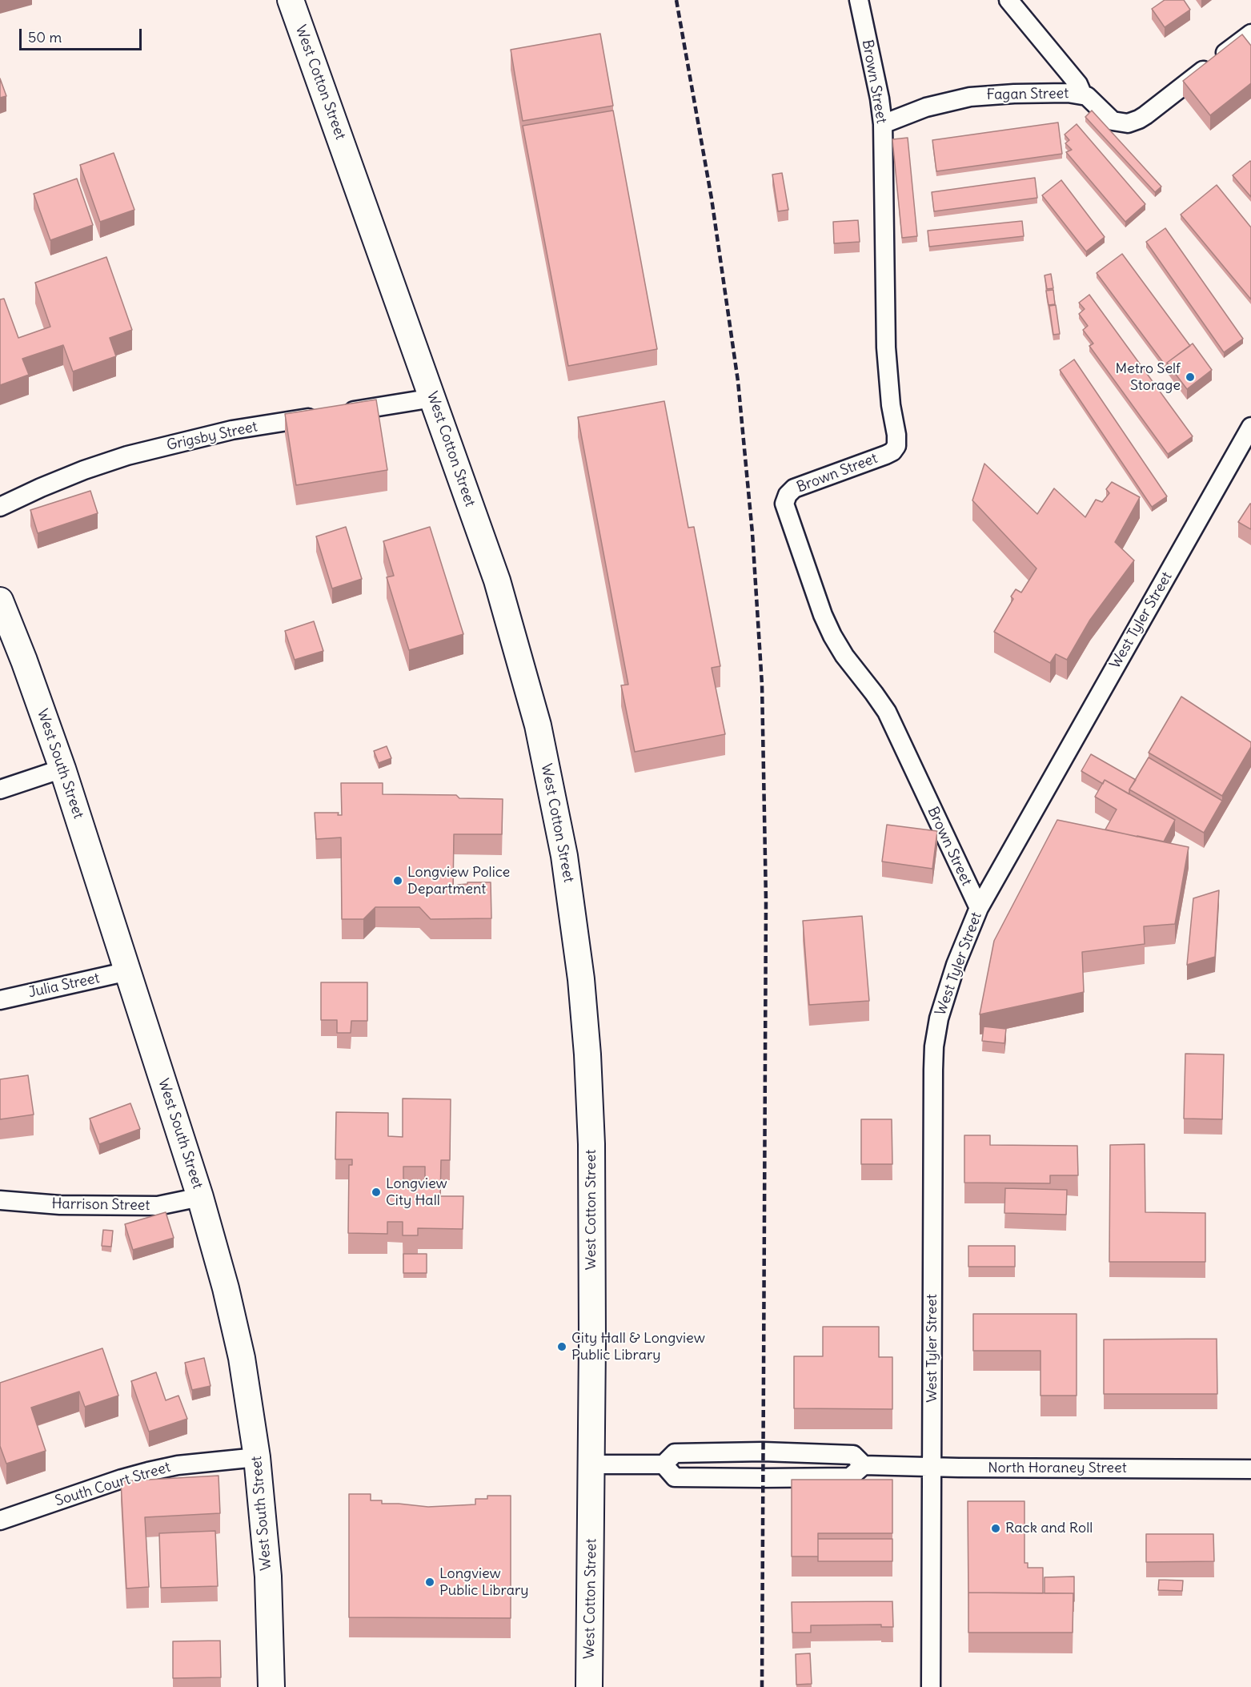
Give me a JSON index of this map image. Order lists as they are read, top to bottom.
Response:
{
  "streets": {
    "main road": ["West Cotton Street", "West South Street"],
    "street": [
      "Brown Street",
      "Fagan Street",
      "Grigsby Street",
      "West Tyler Street",
      "Julia Street",
      "Harrison Street",
      "North Horaney Street",
      "South Court Street"
    ]
  },
  "crossings": [
    ["Brown Street", "Fagan Street"],
    ["Brown Street", "West Tyler Street"],
    ["West Tyler Street", "North Horaney Street"],
    ["West South Street", "Julia Street"],
    ["West South Street", "Harrison Street"],
    ["West South Street", "South Court Street"]
  ],
  "places": [
    "Metro Self Storage",
    "Longview Police Department",
    "Longview City Hall",
    "City Hall & Longview Public Library",
    "Rack and Roll",
    "Longview Public Library"
  ],
  "scale_bar": "50 m"
}
